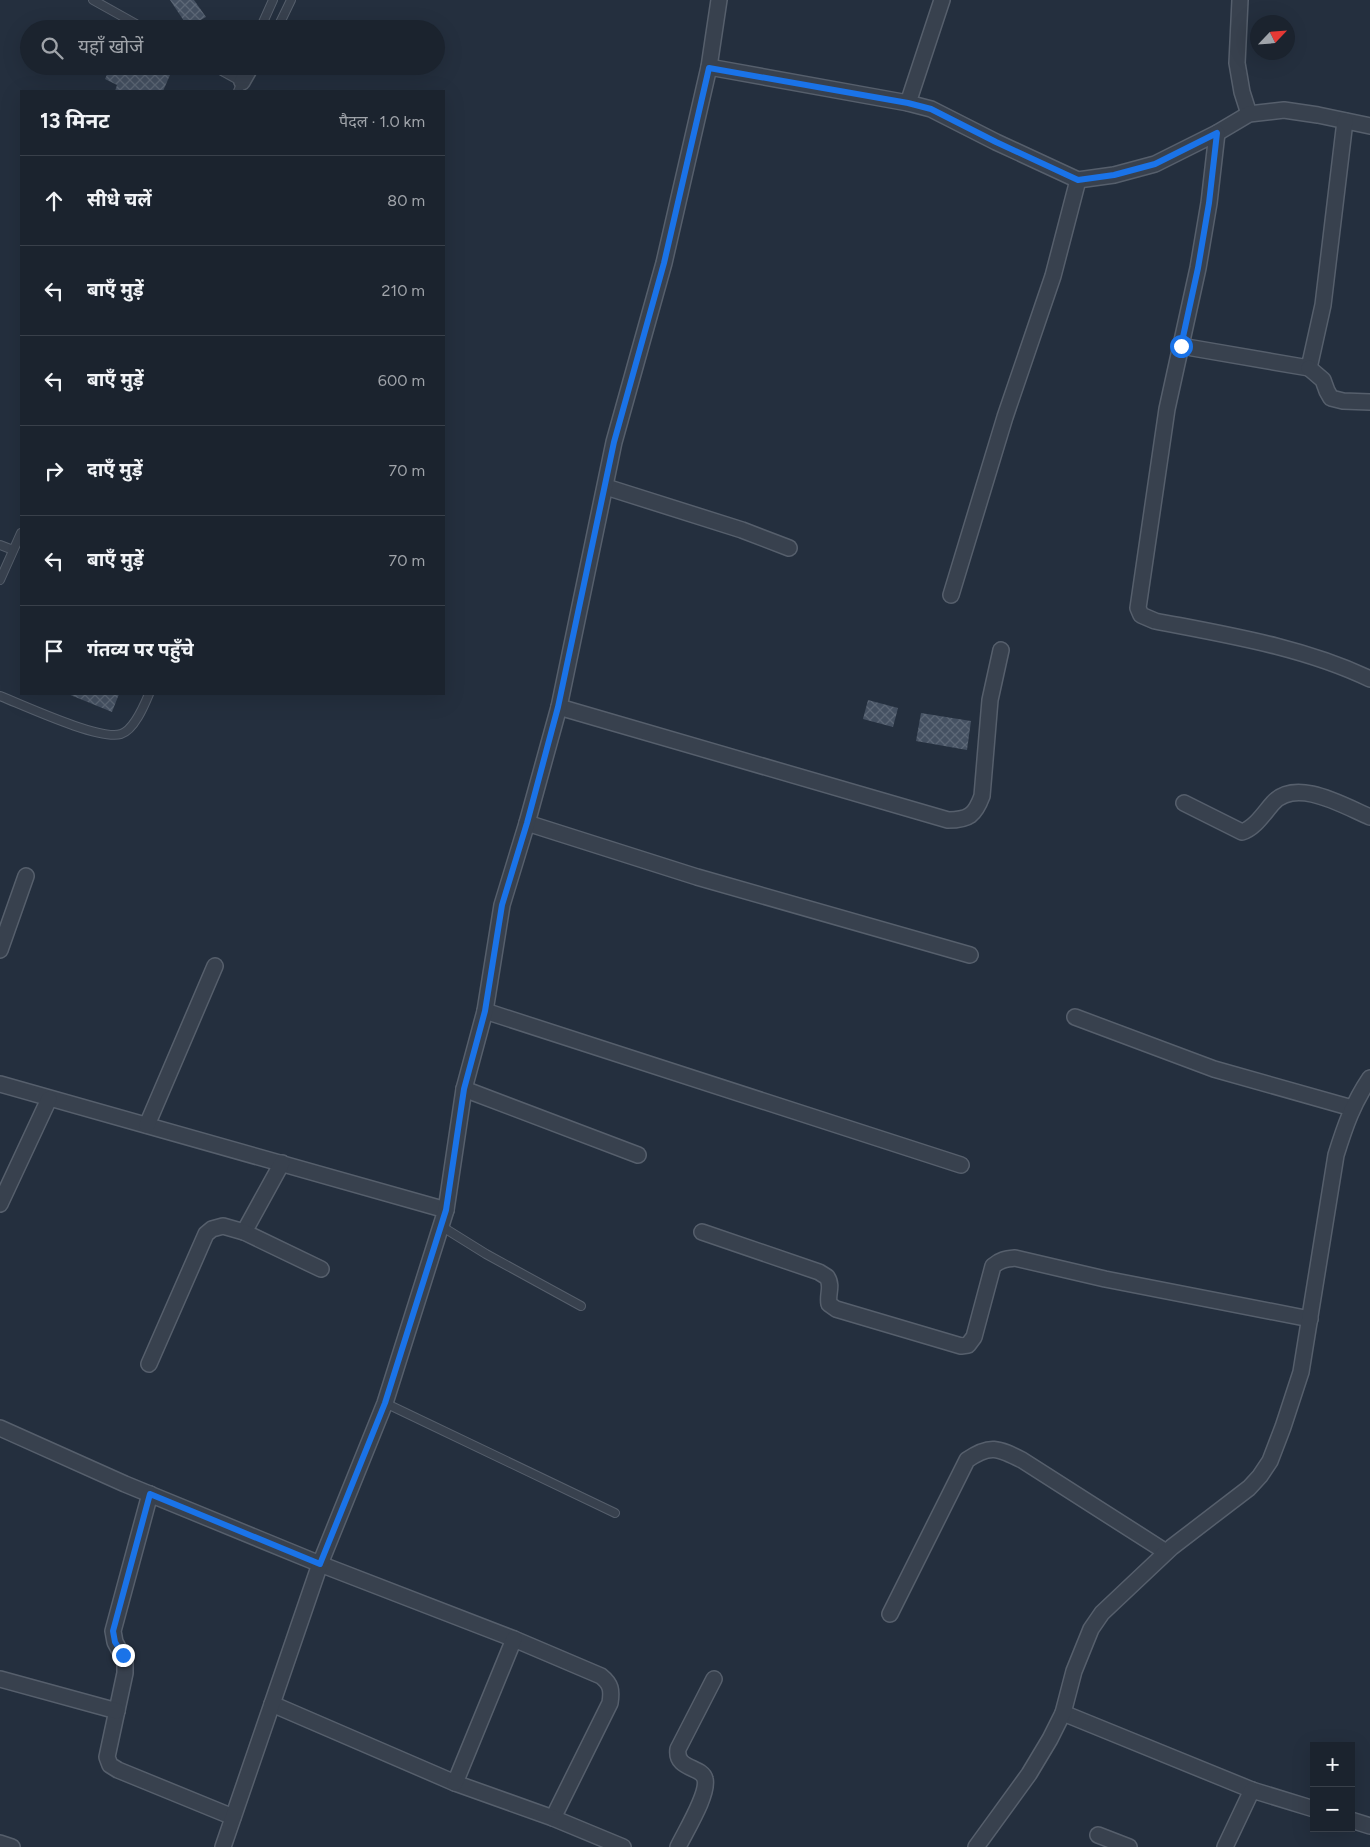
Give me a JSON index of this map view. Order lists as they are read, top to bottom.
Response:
{
  "north": "top right",
  "page": {
    "search": "यहाँ खोजें",
    "heading": ["13 मिनट", "पैदल · 1.0 km"],
    "list": [
      ["सीधे चलें", "80 m"],
      ["बाएँ मुड़ें", "210 m"],
      ["बाएँ मुड़ें", "600 m"],
      ["दाएँ मुड़ें", "70 m"],
      ["बाएँ मुड़ें", "70 m"],
      "गंतव्य पर पहुँचे"
    ],
    "map_buttons": ["+", "−"]
  }
}
